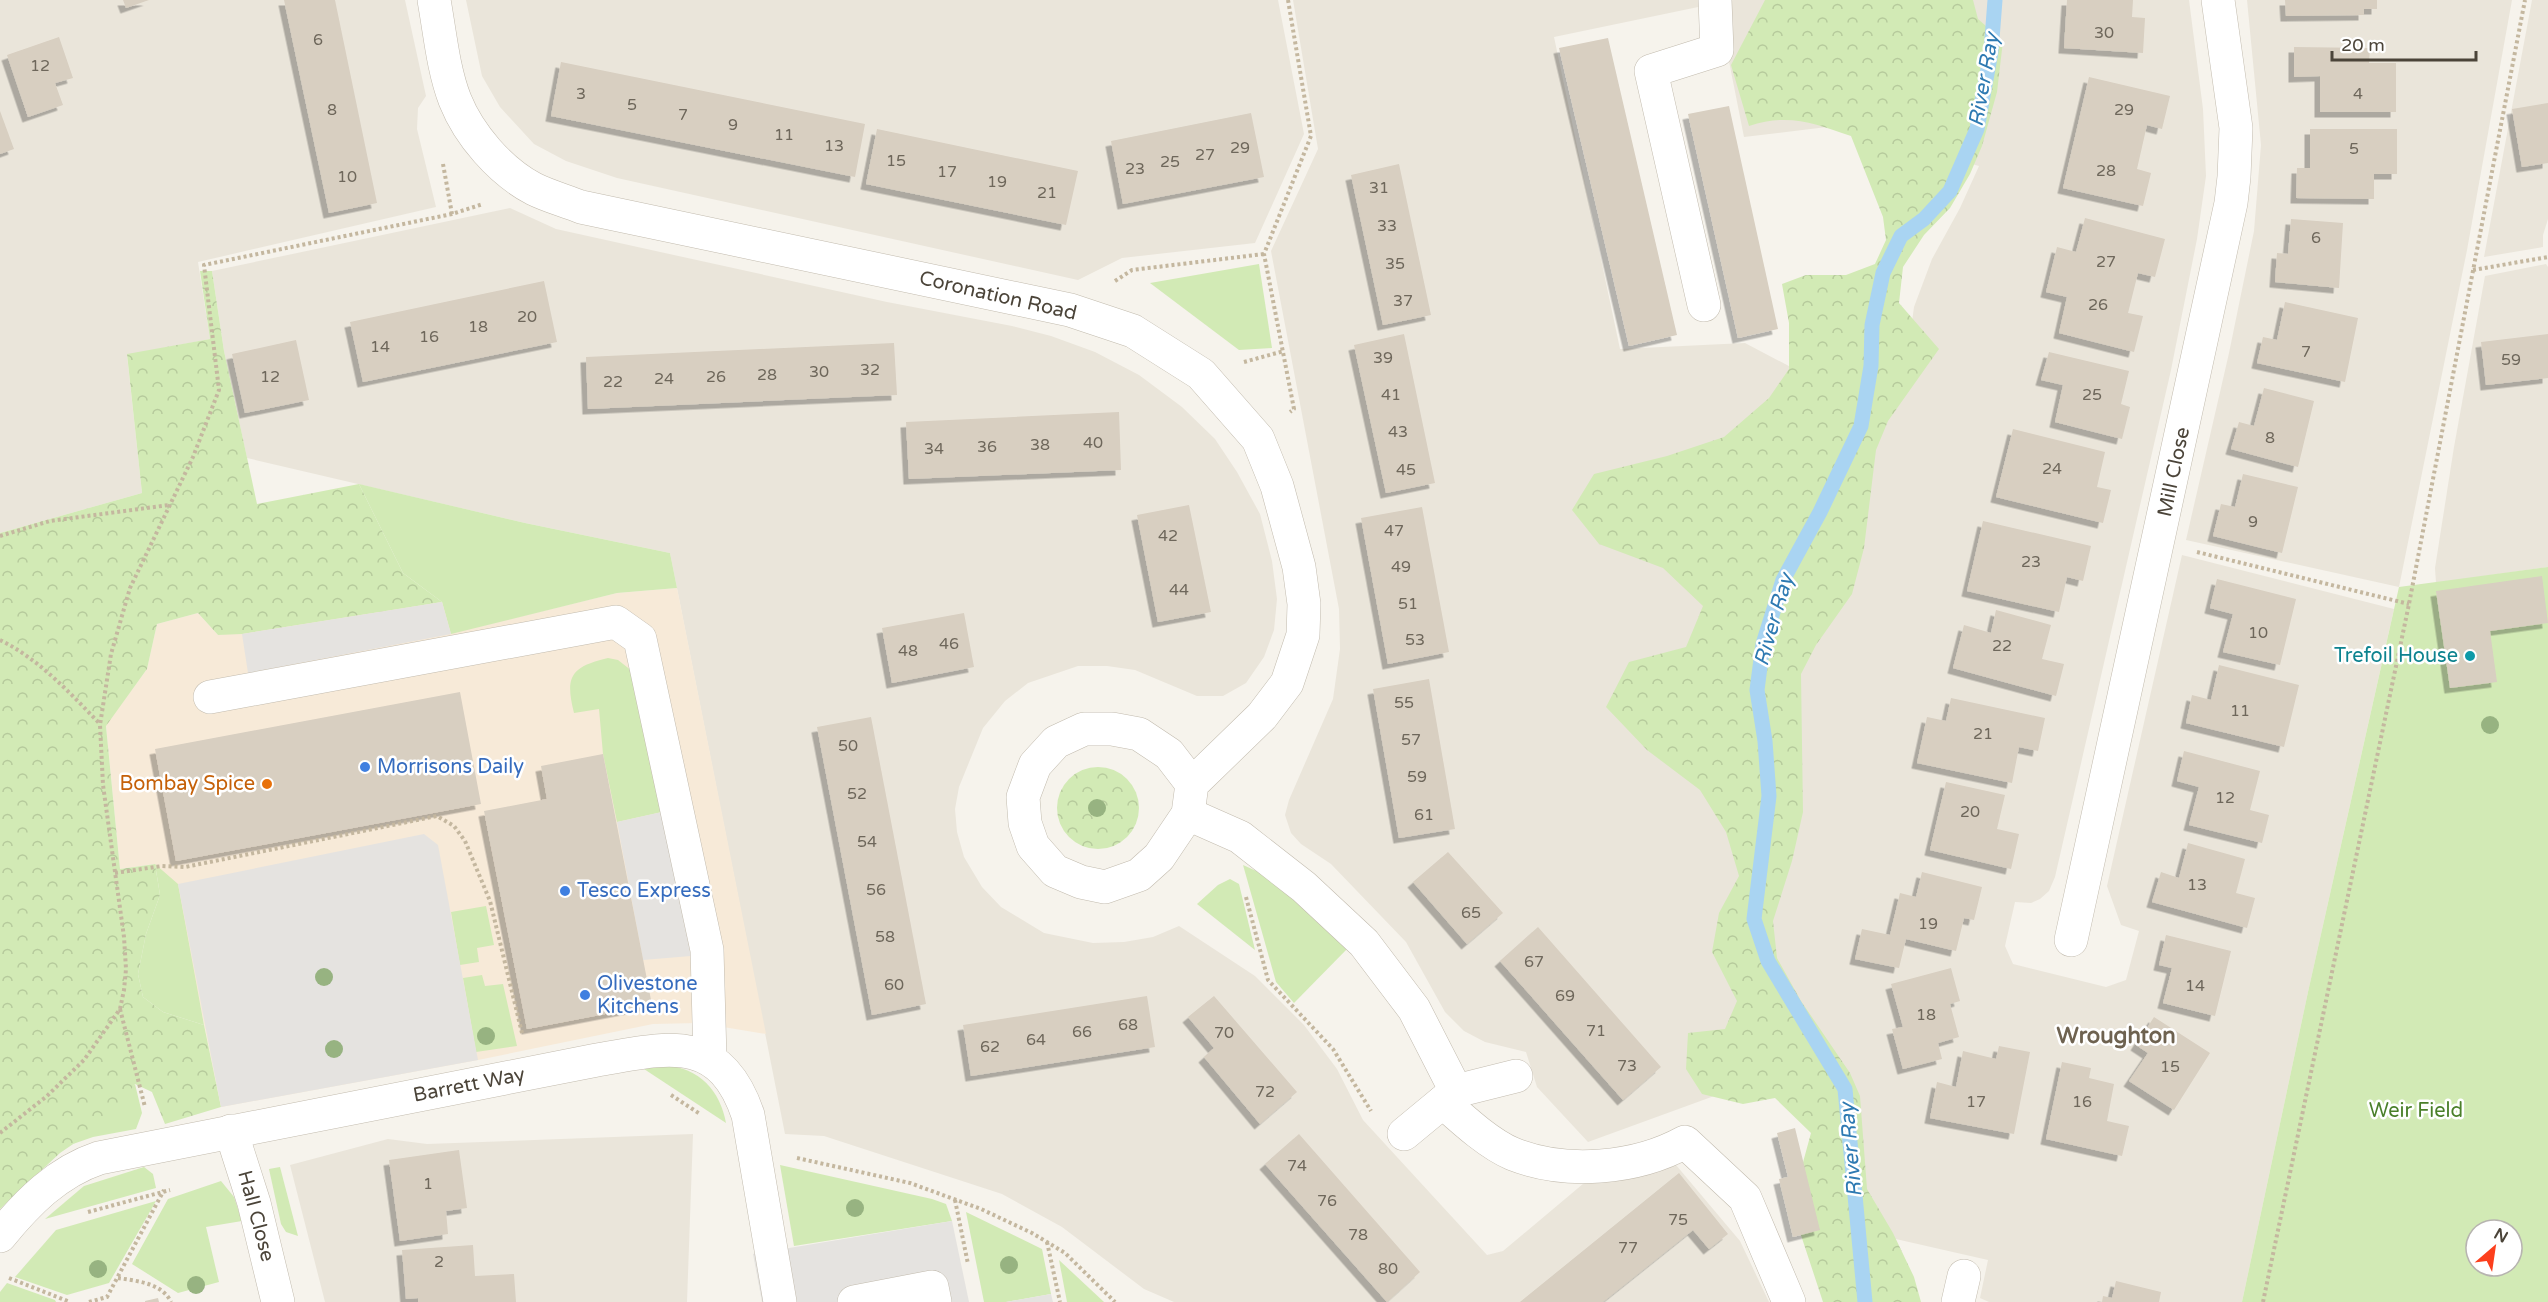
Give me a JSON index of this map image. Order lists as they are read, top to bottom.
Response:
{
  "streets": {
    "street": [
      "Coronation Road",
      "Mill Close",
      "Barrett Way",
      "Hall Close"
    ]
  },
  "crossings": [
    ["Barrett Way", "Hall Close"]
  ],
  "districts": ["Wroughton"],
  "water": ["River Ray"],
  "parks": ["Weir Field"],
  "places": [
    "Trefoil House",
    "Morrisons Daily",
    "Bombay Spice",
    "Tesco Express",
    "Olivestone Kitchens"
  ],
  "house_numbers": [
    "30",
    "6",
    "12",
    "3",
    "4",
    "5",
    "8",
    "29",
    "7",
    "9",
    "11",
    "13",
    "29",
    "5",
    "27",
    "15",
    "25",
    "23",
    "28",
    "17",
    "10",
    "19",
    "31",
    "21",
    "33",
    "6",
    "27",
    "35",
    "37",
    "26",
    "20",
    "18",
    "16",
    "14",
    "7",
    "39",
    "59",
    "32",
    "30",
    "28",
    "12",
    "26",
    "24",
    "22",
    "41",
    "25",
    "43",
    "8",
    "40",
    "38",
    "36",
    "34",
    "24",
    "45",
    "9",
    "47",
    "42",
    "23",
    "49",
    "44",
    "51",
    "10",
    "53",
    "46",
    "22",
    "48",
    "55",
    "11",
    "21",
    "57",
    "50",
    "59",
    "52",
    "12",
    "20",
    "61",
    "54",
    "13",
    "56",
    "65",
    "19",
    "58",
    "67",
    "60",
    "14",
    "69",
    "18",
    "68",
    "71",
    "66",
    "70",
    "64",
    "62",
    "73",
    "15",
    "72",
    "17",
    "16",
    "74",
    "1",
    "76",
    "75",
    "78",
    "77",
    "2",
    "80"
  ],
  "scale_bar": "20 m",
  "north": "top right"
}
